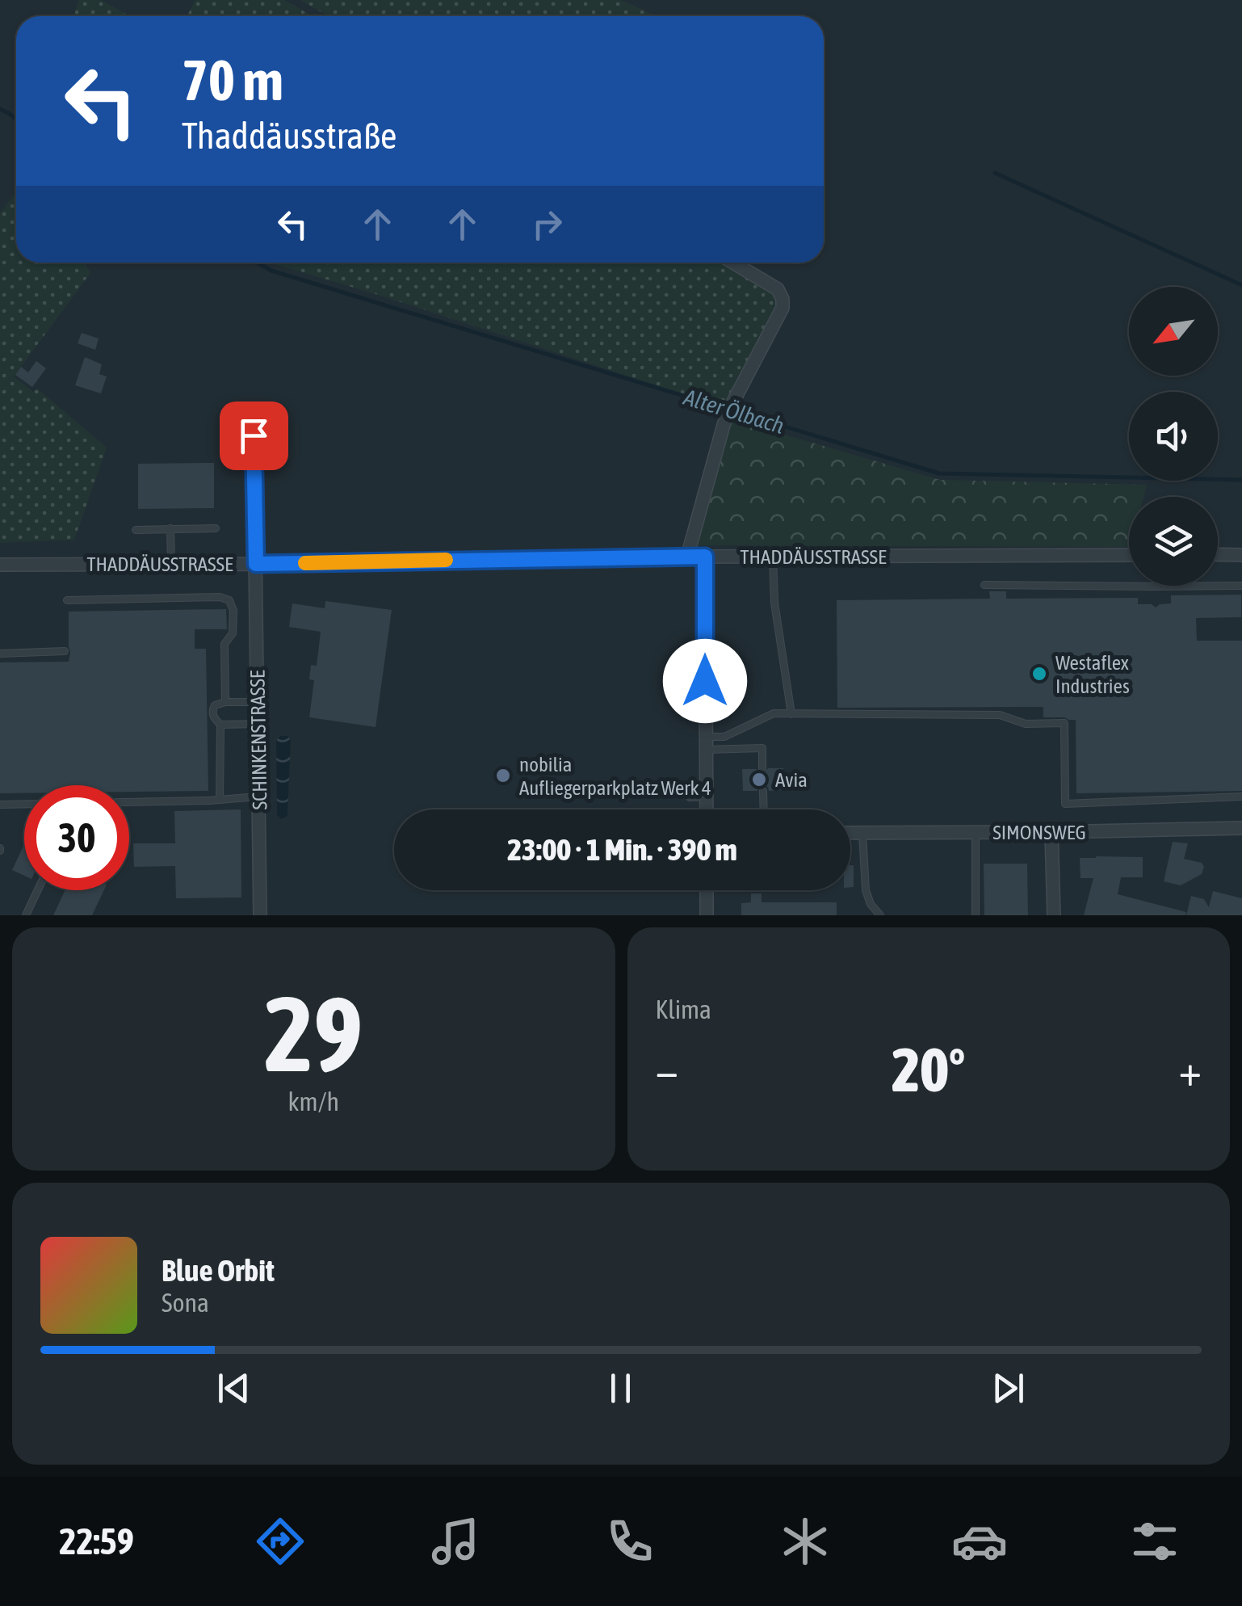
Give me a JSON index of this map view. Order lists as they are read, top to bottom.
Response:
{
  "streets": {
    "street": ["THADDÄUSSTRASSE", "SCHINKENSTRASSE", "SIMONSWEG"]
  },
  "crossings": [
    ["THADDÄUSSTRASSE", "SCHINKENSTRASSE"]
  ],
  "water": ["Alter Ölbach"],
  "places": ["Westaflex Industries", "nobilia Aufliegerparkplatz Werk 4", "Avia"],
  "north": "bottom left",
  "page": {
    "turn": ["70 m", "Thaddäusstraße"],
    "limit": "30",
    "trip": "23:00 · 1 Min. · 390 m",
    "tile": [
      ["29", "km/h"],
      "Klima"
    ],
    "heat": ["−", "20°", "+"],
    "song": ["Blue Orbit", "Sona"],
    "tabs": "22:59"
  }
}
